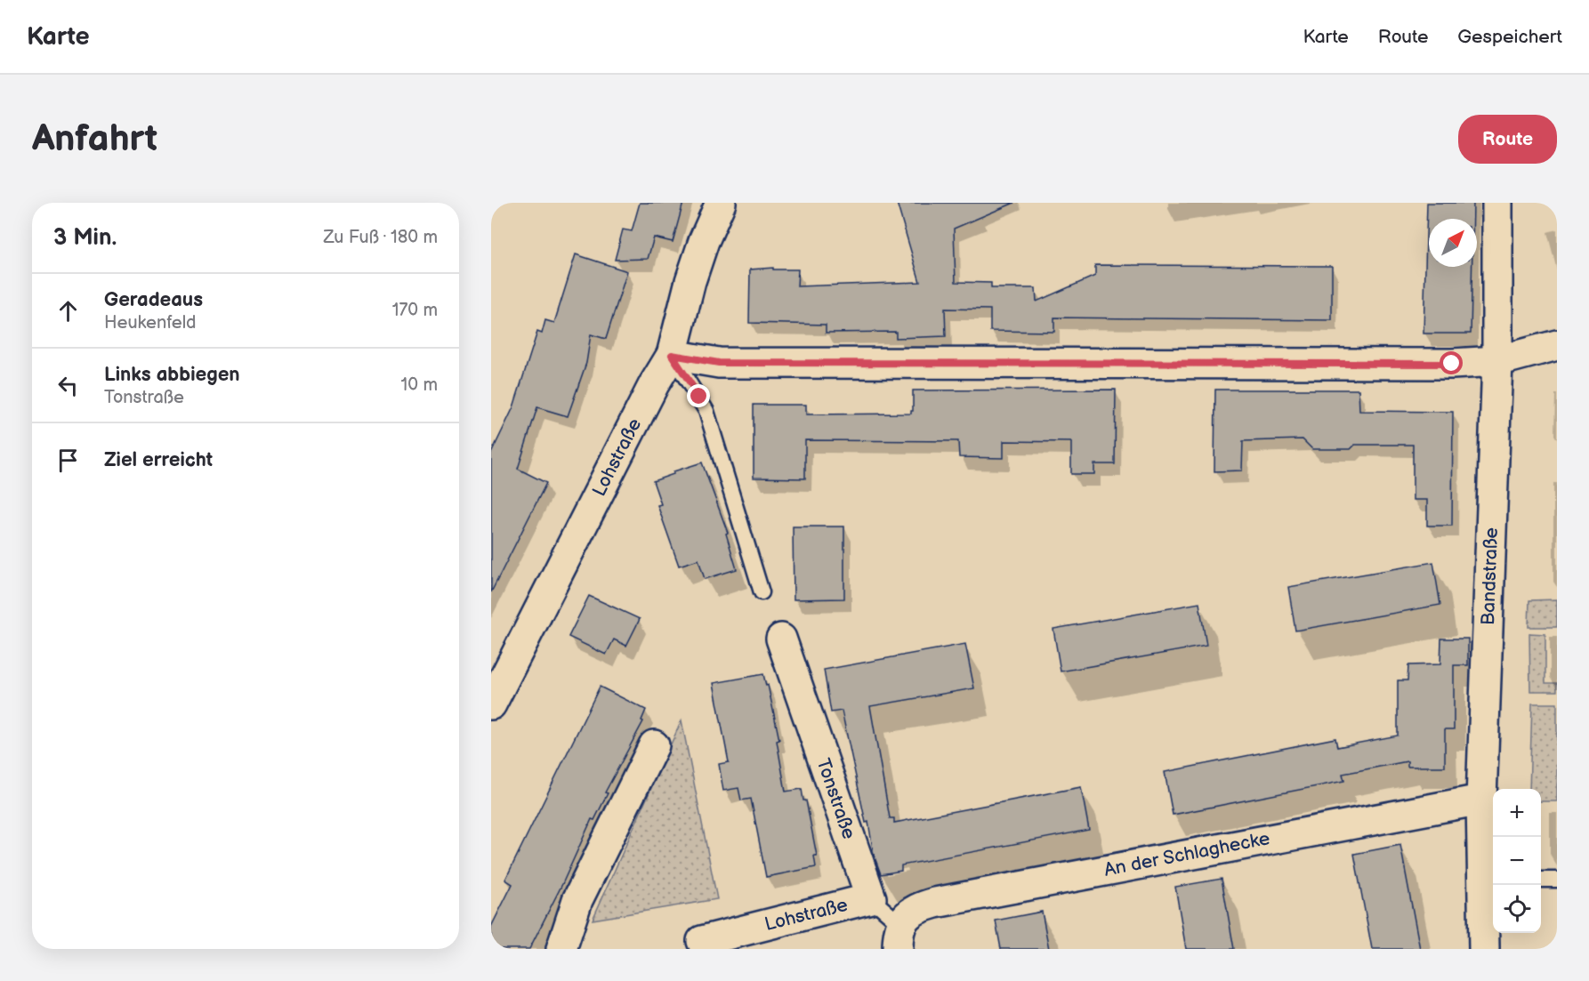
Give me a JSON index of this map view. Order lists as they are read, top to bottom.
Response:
{
  "streets": {
    "street": [
      "Lohstraße",
      "Bandstraße",
      "Tonstraße",
      "An der Schlaghecke"
    ]
  },
  "crossings": [
    ["Lohstraße", "Tonstraße"],
    ["Bandstraße", "An der Schlaghecke"],
    ["Tonstraße", "An der Schlaghecke"]
  ],
  "north": "top right",
  "page": {
    "header": "Karte",
    "nav": ["Karte", "Route", "Gespeichert"],
    "buttons": "Route",
    "title": "Anfahrt",
    "heading": ["3 Min.", "Zu Fuß · 180 m"],
    "list": [
      ["Geradeaus", "Heukenfeld", "170 m"],
      ["Links abbiegen", "Tonstraße", "10 m"],
      "Ziel erreicht"
    ],
    "map_buttons": ["+", "−"]
  }
}
